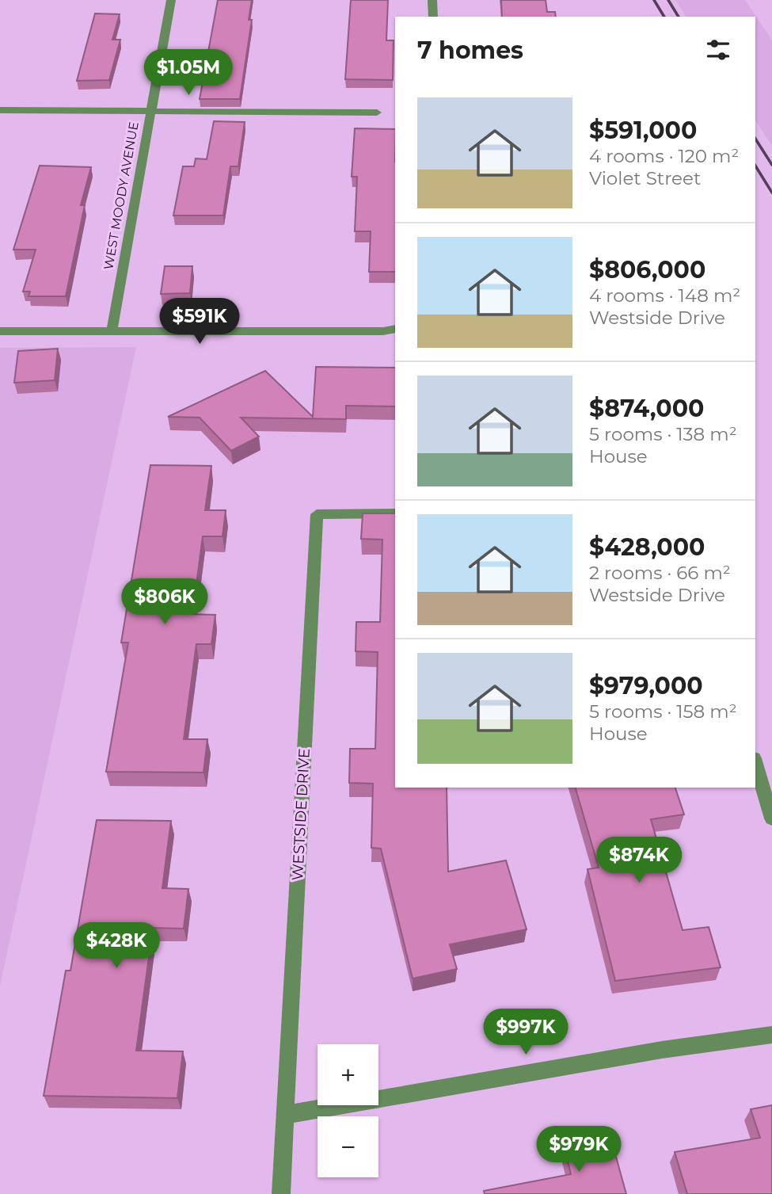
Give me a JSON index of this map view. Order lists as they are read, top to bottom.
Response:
{
  "streets": {
    "street": ["WEST MOODY AVENUE", "WESTSIDE DRIVE"]
  },
  "page": {
    "heading": "7 homes",
    "price": [
      "$1.05M",
      "$591K",
      "$806K",
      "$874K",
      "$428K",
      "$997K",
      "$979K"
    ],
    "list": [
      {
        "name": "$591,000",
        "note": "4 rooms · 120 m² · Violet Street"
      },
      {
        "name": "$806,000",
        "note": "4 rooms · 148 m² · Westside Drive"
      },
      {
        "name": "$874,000",
        "note": "5 rooms · 138 m² · House"
      },
      {
        "name": "$428,000",
        "note": "2 rooms · 66 m² · Westside Drive"
      },
      {
        "name": "$979,000",
        "note": "5 rooms · 158 m² · House"
      }
    ],
    "map_buttons": ["+", "−"]
  }
}
